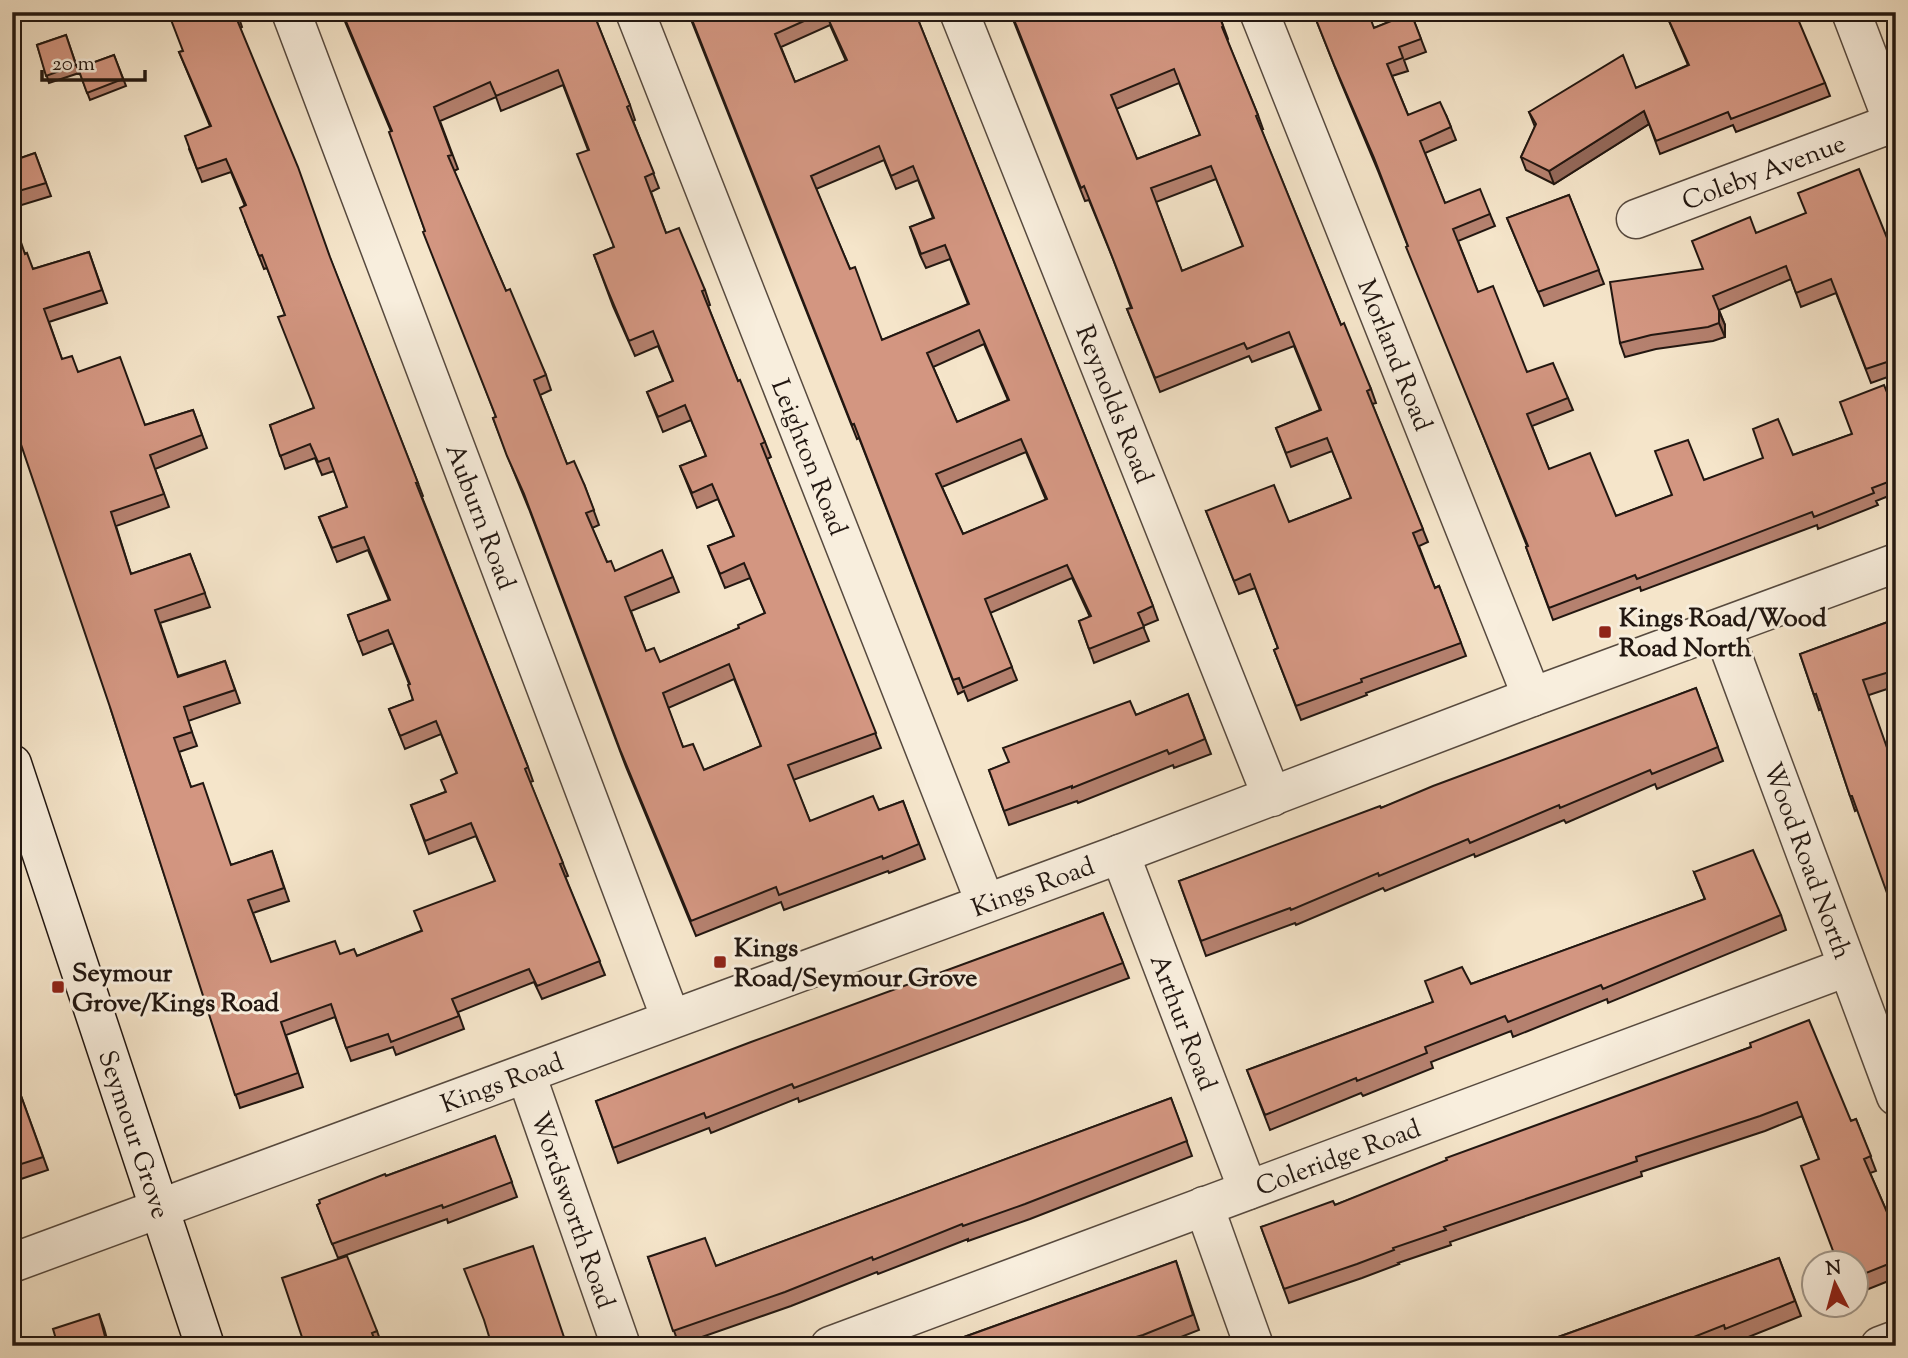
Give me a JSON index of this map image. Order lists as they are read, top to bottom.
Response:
{
  "streets": {
    "street": [
      "Coleby Avenue",
      "Morland Road",
      "Reynolds Road",
      "Leighton Road",
      "Auburn Road",
      "Wood Road North",
      "Kings Road",
      "Arthur Road",
      "Seymour Grove",
      "Coleridge Road",
      "Wordsworth Road"
    ]
  },
  "crossings": [
    ["Morland Road", "Kings Road"],
    ["Reynolds Road", "Kings Road"],
    ["Leighton Road", "Kings Road"],
    ["Auburn Road", "Kings Road"],
    ["Wood Road North", "Kings Road"],
    ["Wood Road North", "Coleridge Road"],
    ["Kings Road", "Arthur Road"],
    ["Kings Road", "Seymour Grove"],
    ["Kings Road", "Wordsworth Road"],
    ["Arthur Road", "Coleridge Road"]
  ],
  "places": {
    "transit": ["Kings Road/Wood Road North", "Kings Road/Seymour Grove", "Seymour Grove/Kings Road"]
  },
  "scale_bar": "20 m",
  "north": "top"
}
